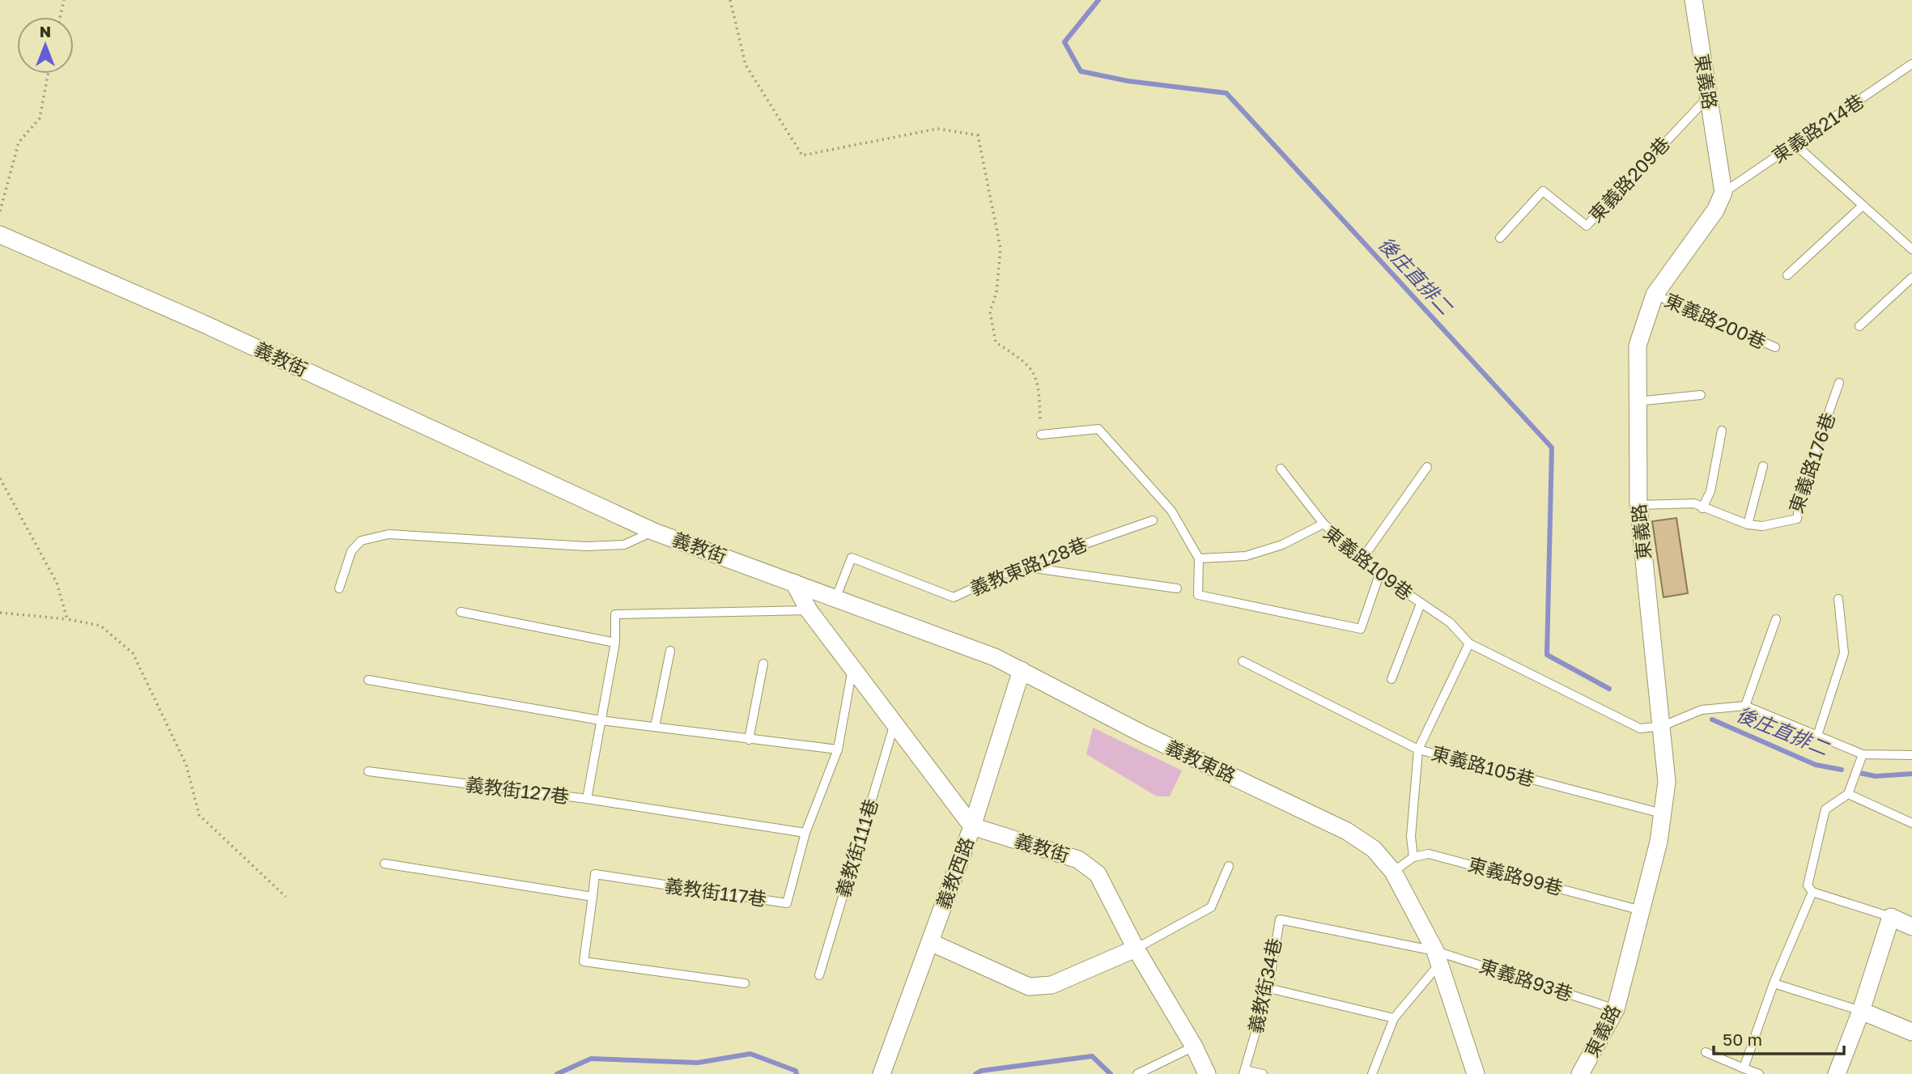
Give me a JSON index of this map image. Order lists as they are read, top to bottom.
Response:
{
  "streets": {
    "street": [
      "東義路",
      "義教街",
      "義教東路",
      "義教西路"
    ],
    "lane": [
      "東義路214巷",
      "東義路209巷",
      "東義路200巷",
      "東義路176巷",
      "東義路109巷",
      "義教東路128巷",
      "東義路105巷",
      "義教街127巷",
      "義教街111巷",
      "東義路99巷",
      "義教街117巷",
      "東義路93巷",
      "義教街34巷"
    ]
  },
  "crossings": [
    ["東義路", "東義路214巷"],
    ["東義路", "東義路209巷"],
    ["東義路", "東義路200巷"],
    ["東義路", "東義路176巷"],
    ["東義路", "東義路109巷"],
    ["東義路", "東義路105巷"],
    ["東義路", "東義路99巷"],
    ["東義路", "東義路93巷"],
    ["義教街", "義教東路"],
    ["義教街", "義教西路"],
    ["東義路109巷", "東義路105巷"],
    ["義教東路128巷", "義教東路"],
    ["義教東路", "義教西路"],
    ["義教東路", "東義路93巷"],
    ["義教東路", "義教街34巷"],
    ["東義路93巷", "義教街34巷"]
  ],
  "water": ["後庄直排二"],
  "scale_bar": "50 m",
  "north": "top"
}
